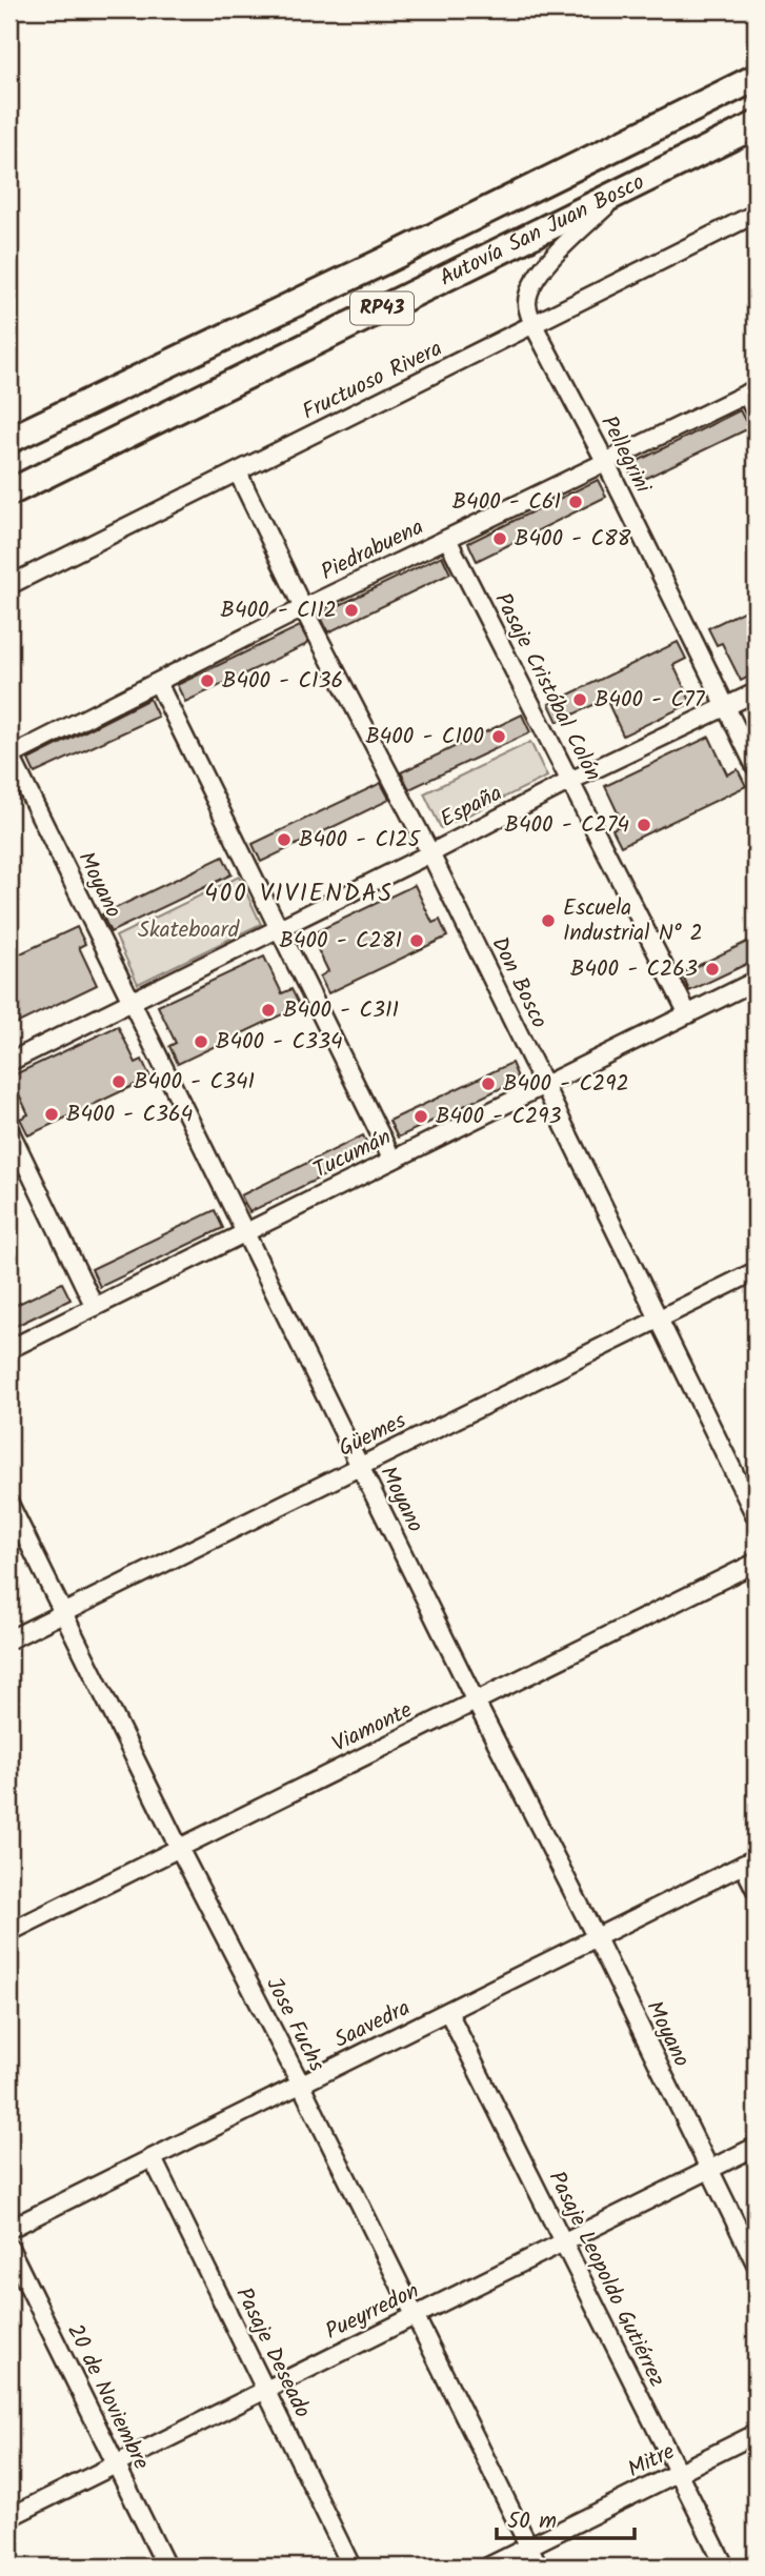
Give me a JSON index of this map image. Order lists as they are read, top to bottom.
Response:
{
  "streets": {
    "main road": ["Autovía San Juan Bosco", "RP43"],
    "street": [
      "Fructuoso Rivera",
      "Pellegrini",
      "Piedrabuena",
      "Pasaje Cristóbal Colón",
      "España",
      "Moyano",
      "Don Bosco",
      "Tucumán",
      "Güemes",
      "Viamonte",
      "Jose Fuchs",
      "Saavedra",
      "Pasaje Leopoldo Gutiérrez",
      "Pueyrredon",
      "Pasaje Deseado",
      "20 de Noviembre",
      "Mitre"
    ]
  },
  "crossings": [
    ["Autovía San Juan Bosco", "Pellegrini"],
    ["Fructuoso Rivera", "Pellegrini"],
    ["Fructuoso Rivera", "Don Bosco"],
    ["Pellegrini", "Piedrabuena"],
    ["Pellegrini", "España"],
    ["Piedrabuena", "Pasaje Cristóbal Colón"],
    ["Piedrabuena", "Moyano"],
    ["Piedrabuena", "Don Bosco"],
    ["Pasaje Cristóbal Colón", "España"],
    ["Pasaje Cristóbal Colón", "Tucumán"],
    ["España", "Moyano"],
    ["España", "Don Bosco"],
    ["Moyano", "Tucumán"],
    ["Moyano", "Güemes"],
    ["Moyano", "Viamonte"],
    ["Moyano", "Saavedra"],
    ["Moyano", "Pueyrredon"],
    ["Don Bosco", "Tucumán"],
    ["Don Bosco", "Güemes"],
    ["Güemes", "Jose Fuchs"],
    ["Viamonte", "Jose Fuchs"],
    ["Jose Fuchs", "Saavedra"],
    ["Jose Fuchs", "Pueyrredon"],
    ["Jose Fuchs", "Mitre"],
    ["Saavedra", "Pasaje Leopoldo Gutiérrez"],
    ["Saavedra", "Pasaje Deseado"],
    ["Pasaje Leopoldo Gutiérrez", "Pueyrredon"],
    ["Pasaje Leopoldo Gutiérrez", "Mitre"],
    ["Pueyrredon", "Pasaje Deseado"],
    ["Pueyrredon", "20 de Noviembre"]
  ],
  "districts": ["400 VIVIENDAS"],
  "parks": ["Skateboard"],
  "places": [
    "B400 - C61",
    "B400 - C88",
    "B400 - C112",
    "B400 - C136",
    "B400 - C77",
    "B400 - C100",
    "B400 - C274",
    "B400 - C125",
    "Escuela Industrial N° 2",
    "B400 - C281",
    "B400 - C263",
    "B400 - C311",
    "B400 - C334",
    "B400 - C341",
    "B400 - C292",
    "B400 - C364",
    "B400 - C293"
  ],
  "scale_bar": "50 m"
}
